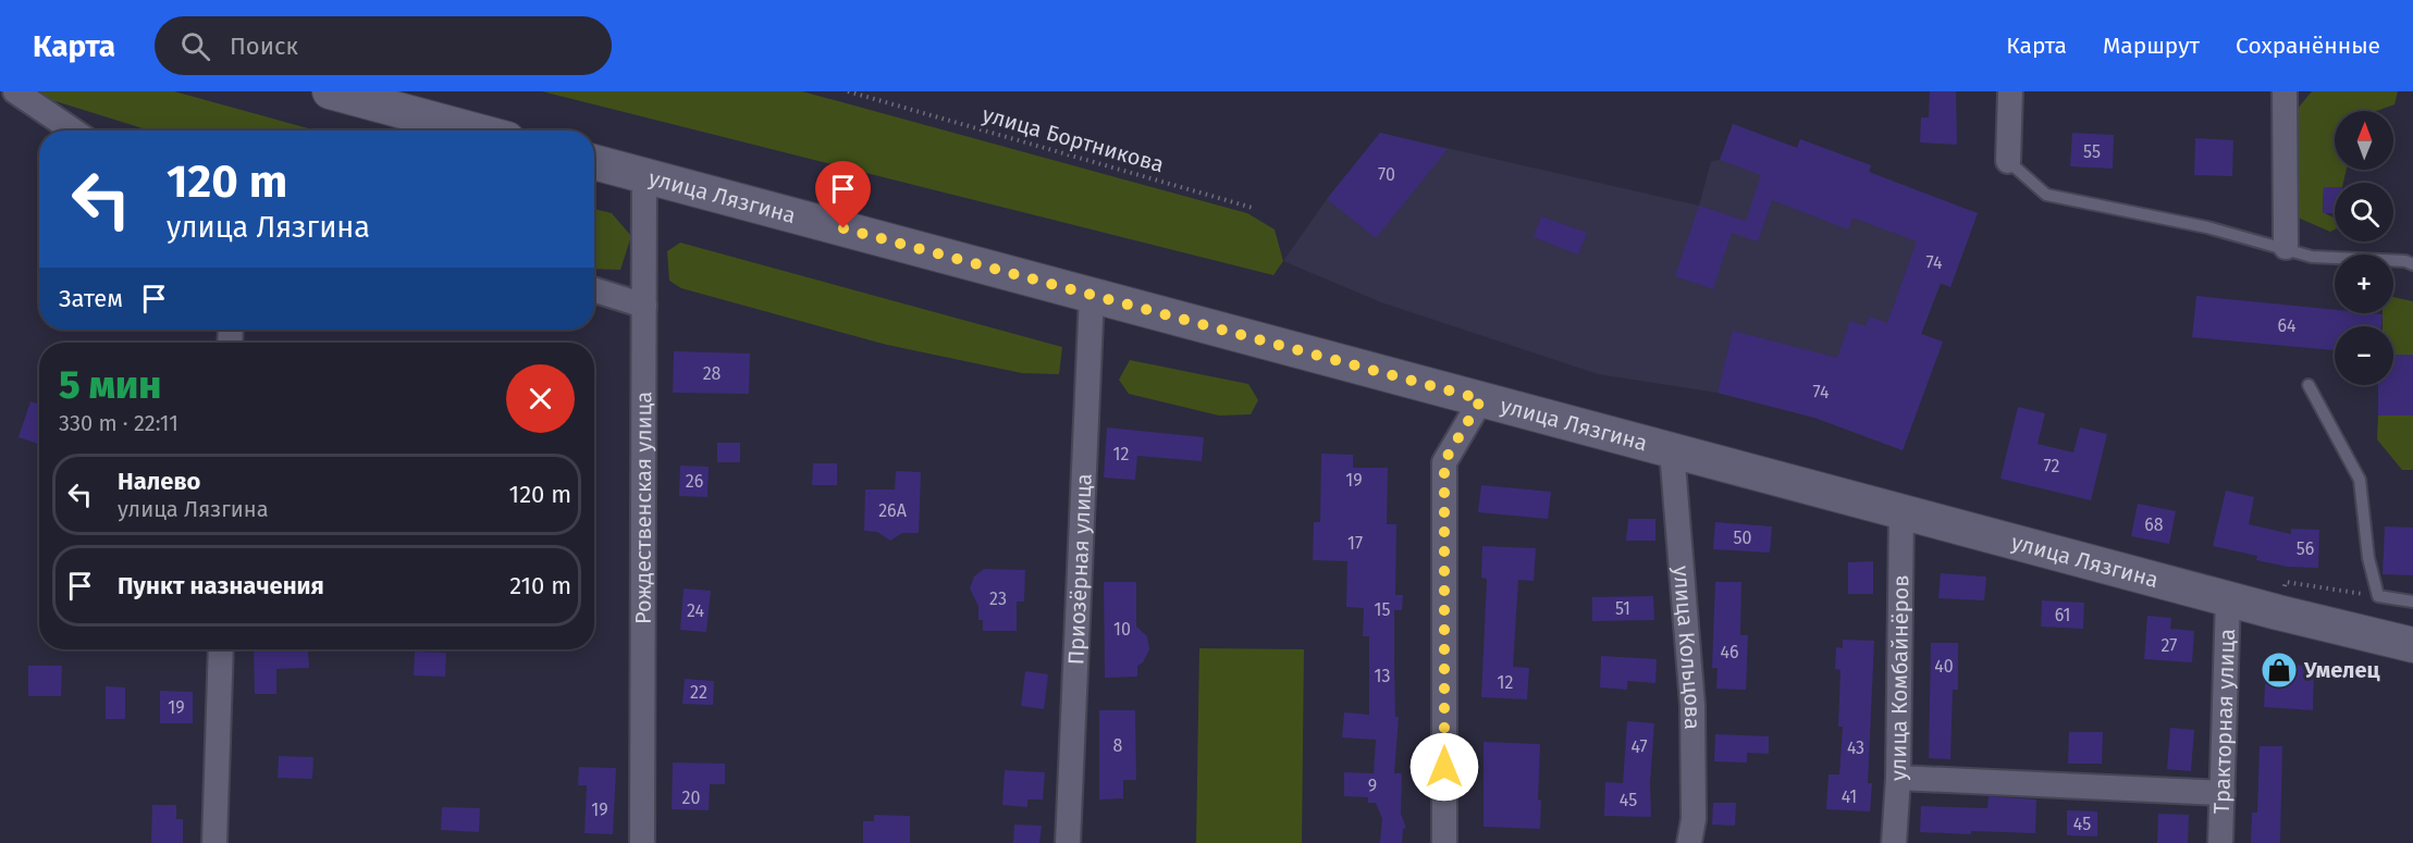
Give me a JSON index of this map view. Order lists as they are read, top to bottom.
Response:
{
  "streets": {
    "main road": ["улица Лязгина"],
    "street": [
      "Рождественская улица",
      "Приозёрная улица",
      "улица Кольцова",
      "улица Комбайнёров",
      "Тракторная улица"
    ],
    "path": ["улица Бортникова"]
  },
  "crossings": [
    ["улица Лязгина", "Рождественская улица"],
    ["улица Лязгина", "Приозёрная улица"],
    ["улица Лязгина", "улица Кольцова"],
    ["улица Лязгина", "улица Комбайнёров"],
    ["улица Лязгина", "Тракторная улица"]
  ],
  "places": {
    "shop": ["Умелец"]
  },
  "house_numbers": [
    "55",
    "70",
    "74",
    "64",
    "28",
    "74",
    "12",
    "72",
    "19",
    "26",
    "26А",
    "68",
    "50",
    "17",
    "56",
    "23",
    "51",
    "15",
    "24",
    "61",
    "10",
    "27",
    "46",
    "40",
    "13",
    "12",
    "22",
    "19",
    "8",
    "47",
    "43",
    "9",
    "41",
    "20",
    "45",
    "19",
    "45"
  ],
  "north": "top",
  "page": {
    "header": "Карта",
    "search": "Поиск",
    "nav": ["Карта", "Маршрут", "Сохранённые"],
    "map_buttons": ["+", "−"],
    "turn": ["120 m", "улица Лязгина"],
    "then": "Затем",
    "heading": ["5 мин", "330 m · 22:11"],
    "list": [
      {
        "name": "Налево",
        "note": "улица Лязгина",
        "value": "120 m"
      },
      {
        "name": "Пункт назначения",
        "value": "210 m"
      }
    ]
  }
}
